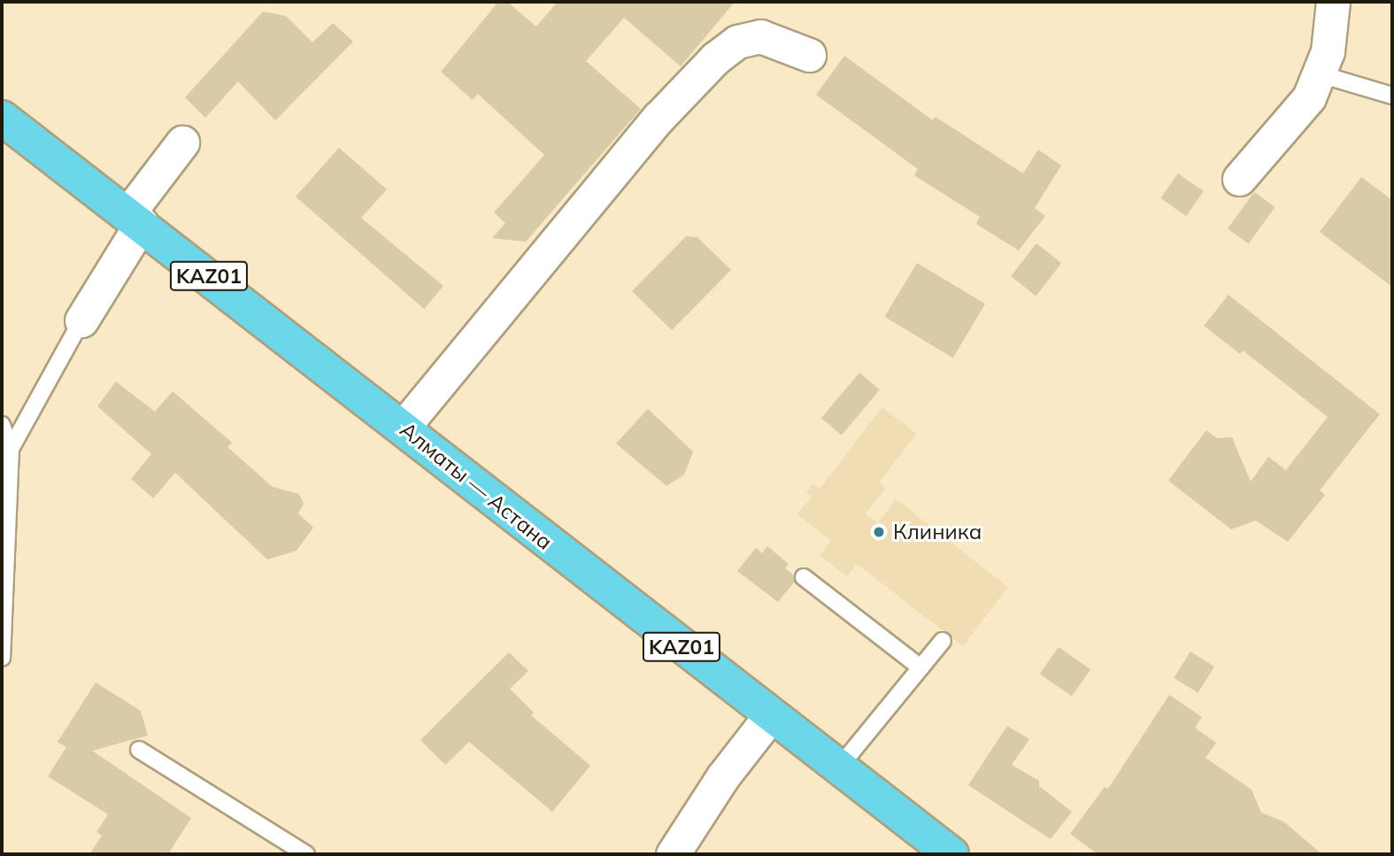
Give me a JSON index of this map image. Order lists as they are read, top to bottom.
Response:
{
  "streets": {
    "highway": ["KАZ01", "Алматы — Астана"]
  },
  "places": ["Клиника"]
}
